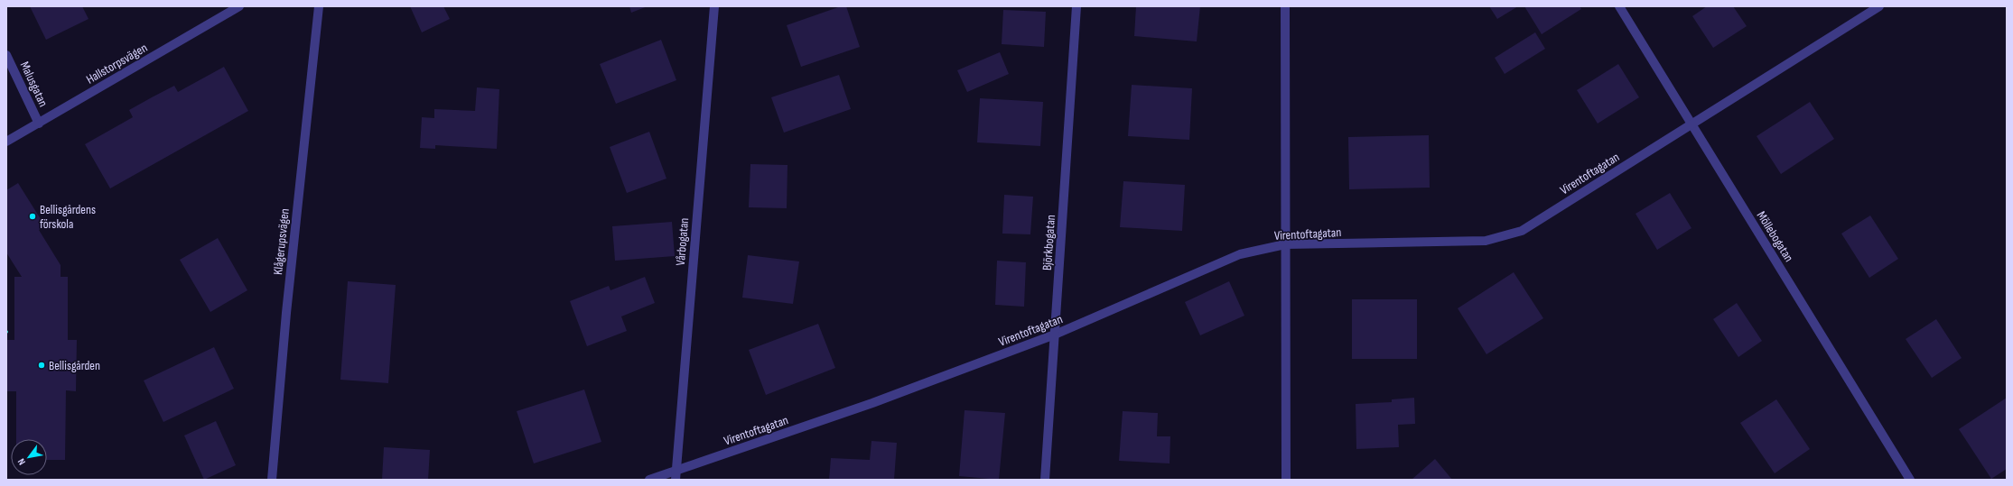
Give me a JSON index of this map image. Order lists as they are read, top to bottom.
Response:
{
  "streets": {
    "street": [
      "Hallstorpsvägen",
      "Malusgatan",
      "Virentoftagatan",
      "Möllebogatan",
      "Klågerupsvägen",
      "Vårbogatan",
      "Björkbogatan"
    ]
  },
  "crossings": [
    ["Hallstorpsvägen", "Malusgatan"],
    ["Virentoftagatan", "Möllebogatan"],
    ["Virentoftagatan", "Vårbogatan"],
    ["Virentoftagatan", "Björkbogatan"]
  ],
  "places": ["Bellisgårdens förskola", "Bellisgården"],
  "north": "bottom left"
}
